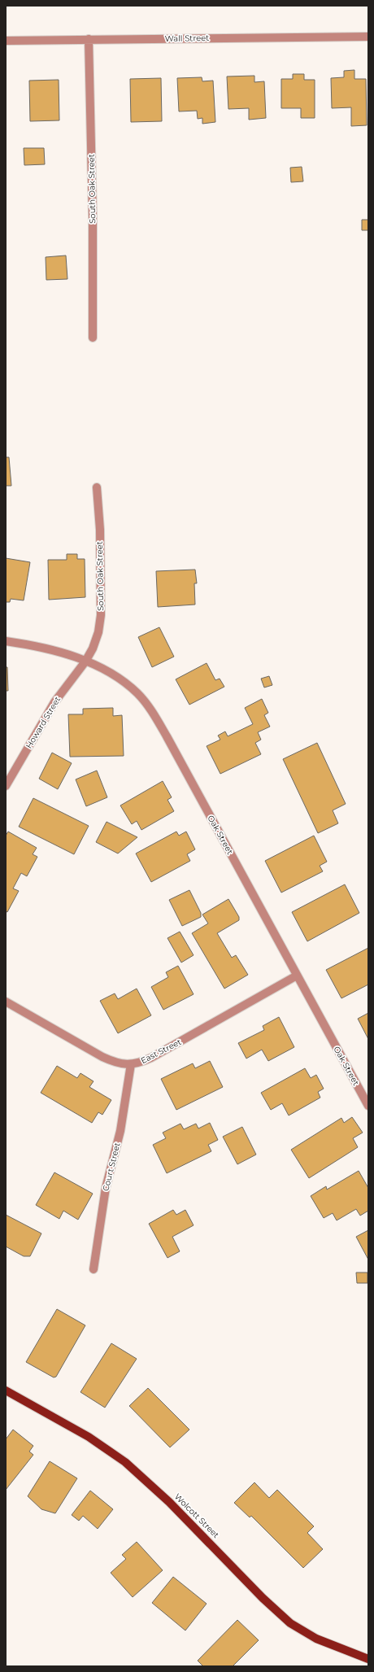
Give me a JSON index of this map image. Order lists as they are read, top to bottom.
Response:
{
  "streets": {
    "main road": ["Wolcott Street"],
    "street": [
      "Wall Street",
      "South Oak Street",
      "Howard Street",
      "Oak Street",
      "East Street",
      "Court Street"
    ]
  },
  "crossings": [
    ["Wall Street", "South Oak Street"],
    ["South Oak Street", "Howard Street"],
    ["South Oak Street", "Oak Street"],
    ["Howard Street", "Oak Street"],
    ["Oak Street", "East Street"],
    ["East Street", "Court Street"]
  ]
}
